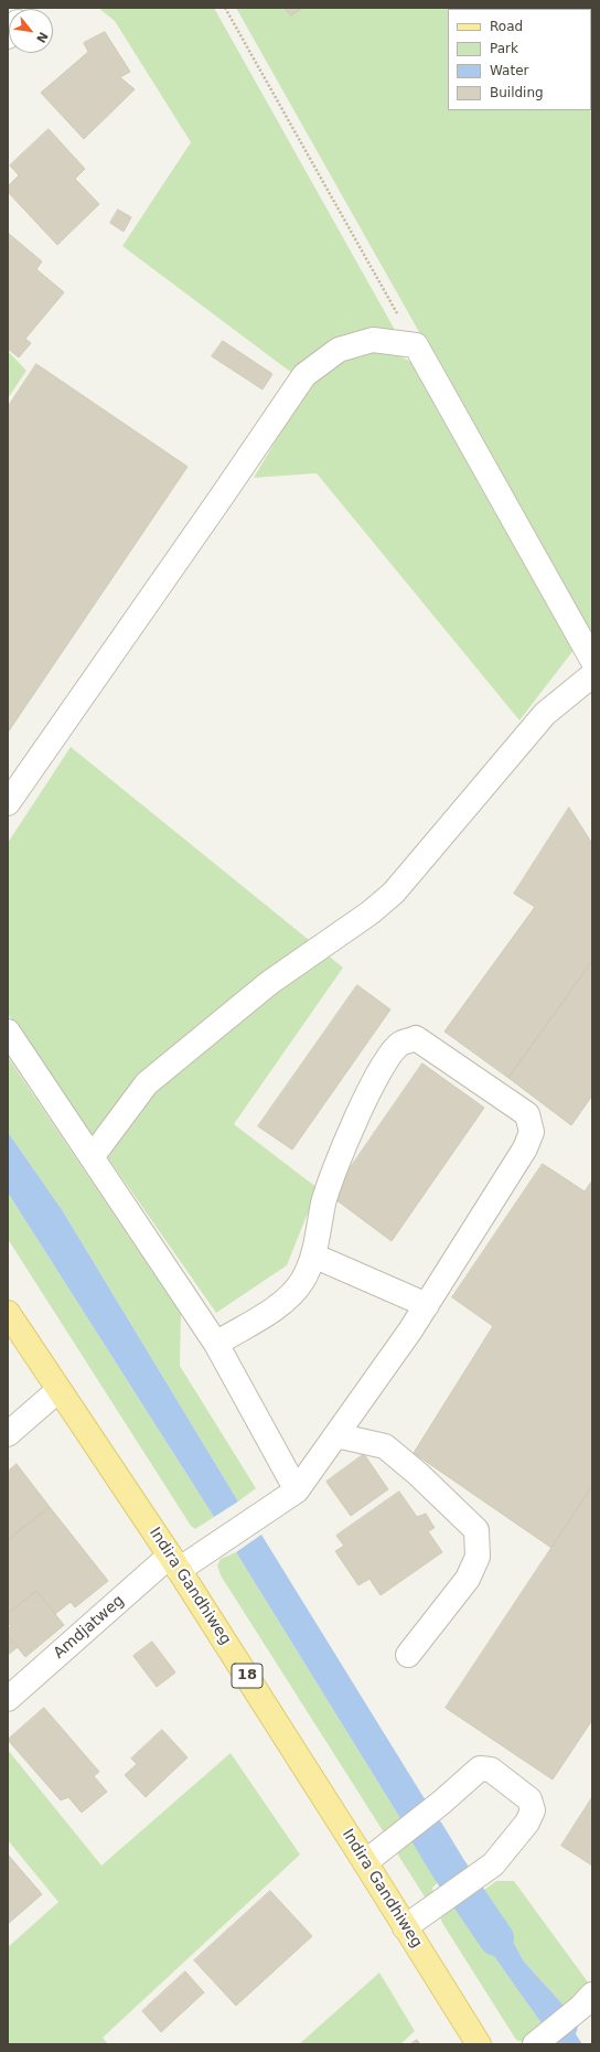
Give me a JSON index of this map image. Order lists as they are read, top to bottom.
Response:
{
  "streets": {
    "main road": ["Indira Gandhiweg", "18"],
    "street": ["Amdjatweg"]
  },
  "crossings": [
    ["Indira Gandhiweg", "Amdjatweg"]
  ],
  "legend": [
    "Road",
    "Park",
    "Water",
    "Building"
  ],
  "north": "bottom right"
}
